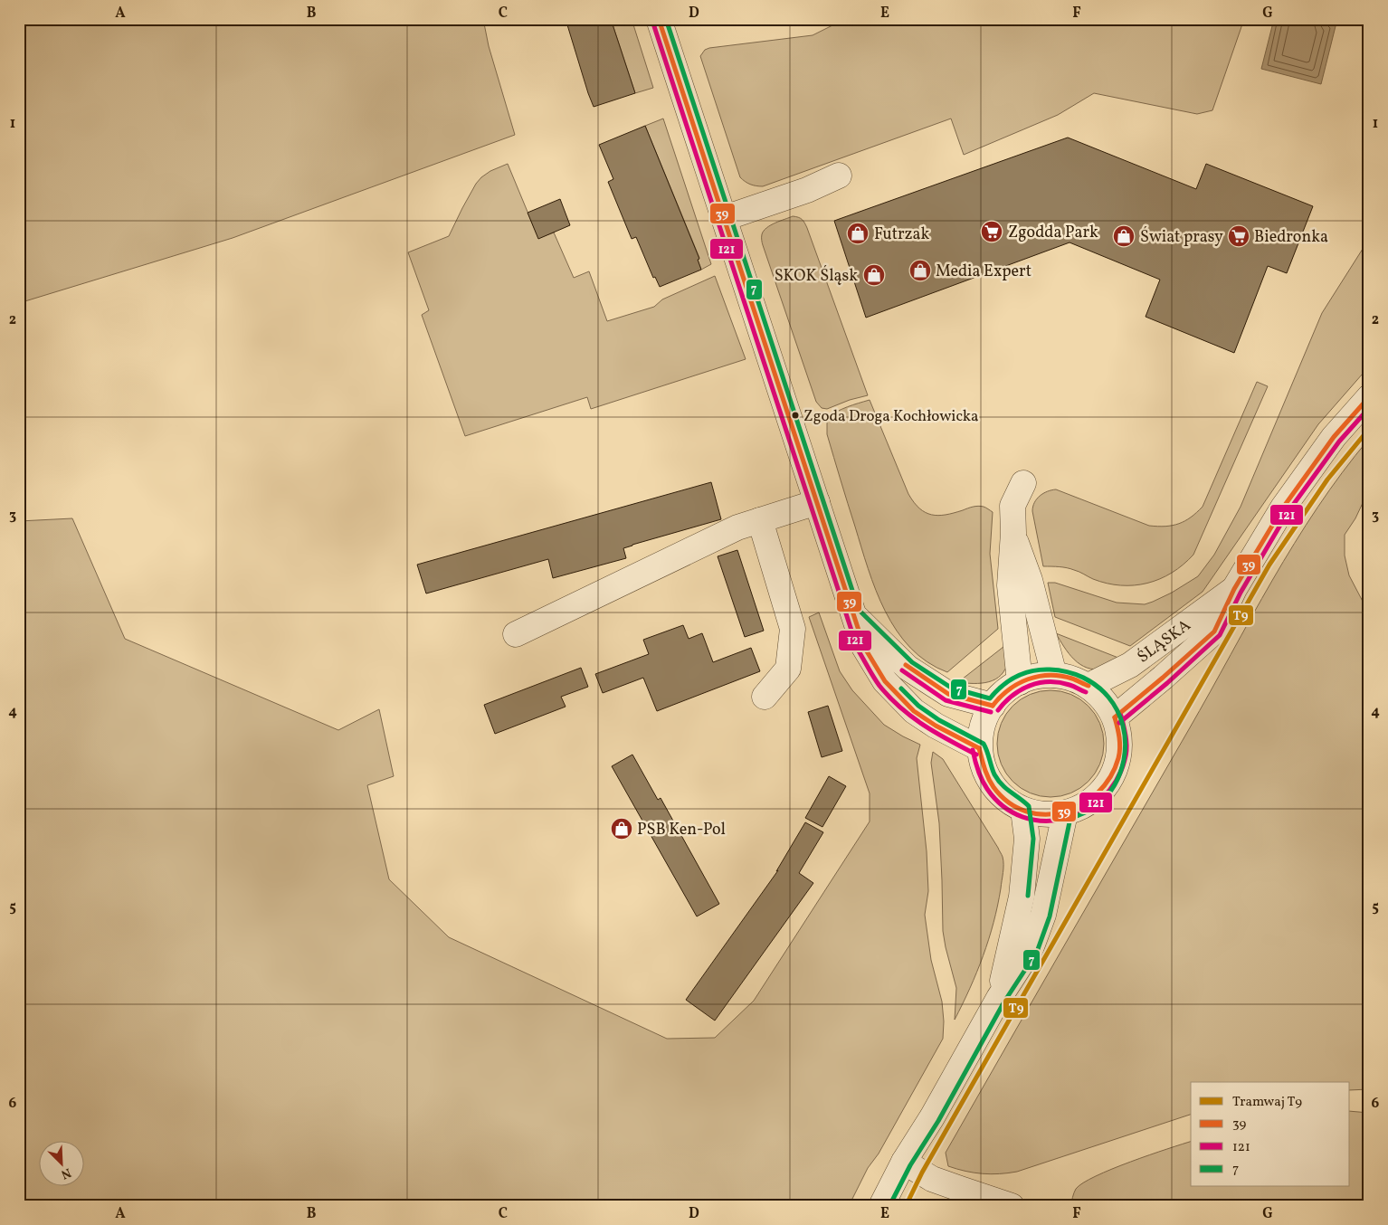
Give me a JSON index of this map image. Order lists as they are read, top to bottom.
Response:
{
  "streets": {
    "street": ["ŚLĄSKA"]
  },
  "places": {
    "supermarket": ["Zgodda Park", "Biedronka"],
    "shop": [
      "Futrzak",
      "Świat prasy",
      "Media Expert",
      "SKOK Śląsk",
      "PSB Ken-Pol"
    ],
    "other": ["Zgoda Droga Kochłowicka"]
  },
  "lines": [
    "transit line 39",
    "transit line 7",
    "transit line 121",
    "tram line T9"
  ],
  "legend": [
    "Tramwaj T9",
    "39",
    "121",
    "7"
  ],
  "north": "bottom right",
  "grid": {
    "columns": [
      "A",
      "B",
      "C",
      "D",
      "E",
      "F",
      "G"
    ],
    "rows": [
      "1",
      "2",
      "3",
      "4",
      "5",
      "6"
    ]
  }
}
